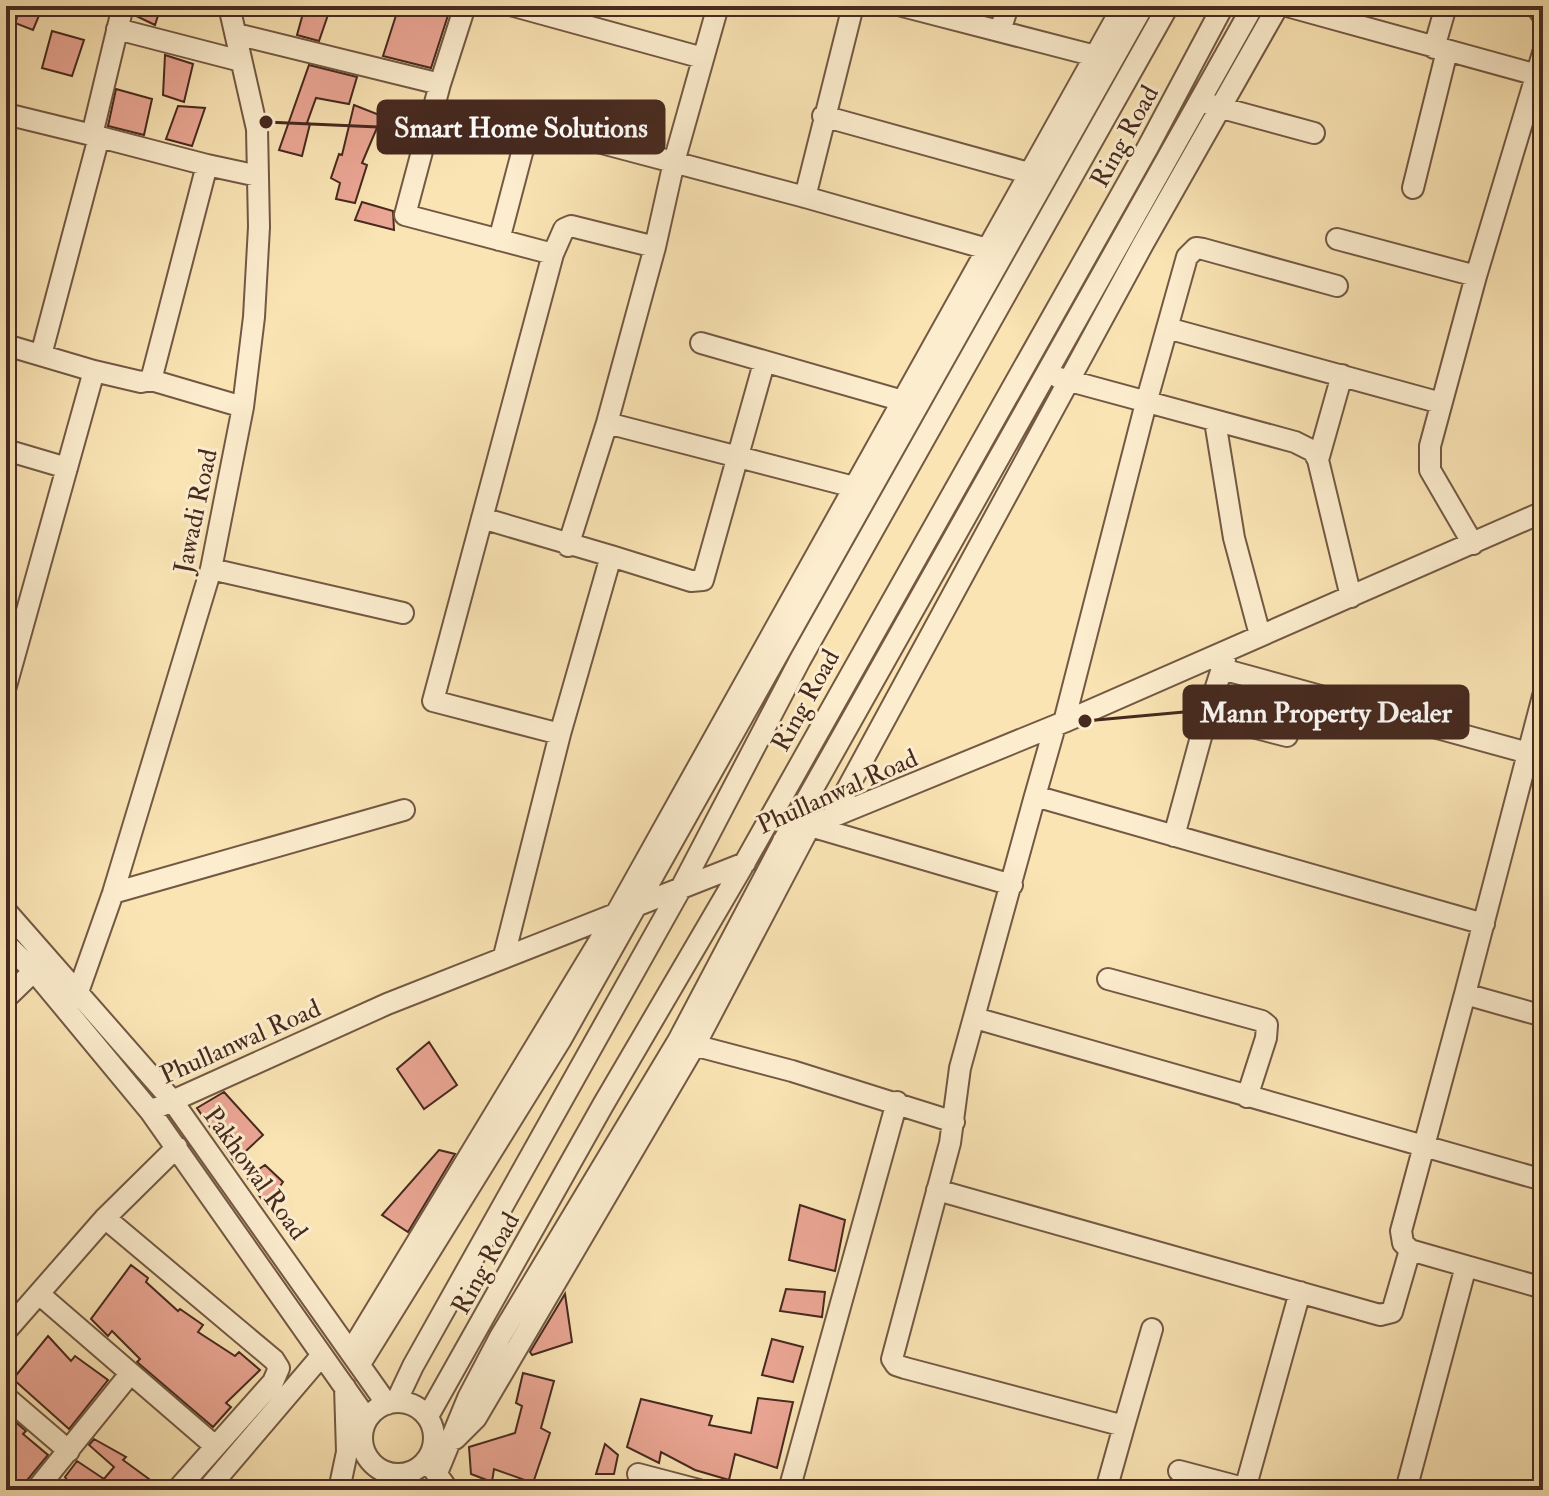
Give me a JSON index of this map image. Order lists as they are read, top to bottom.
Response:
{
  "streets": {
    "street": [
      "Ring Road",
      "Jawadi Road",
      "Phullanwal Road",
      "Pakhowal Road"
    ]
  },
  "crossings": [
    ["Ring Road", "Phullanwal Road"],
    ["Ring Road", "Pakhowal Road"],
    ["Jawadi Road", "Pakhowal Road"],
    ["Phullanwal Road", "Pakhowal Road"]
  ],
  "places": ["Smart Home Solutions", "Mann Property Dealer"]
}
